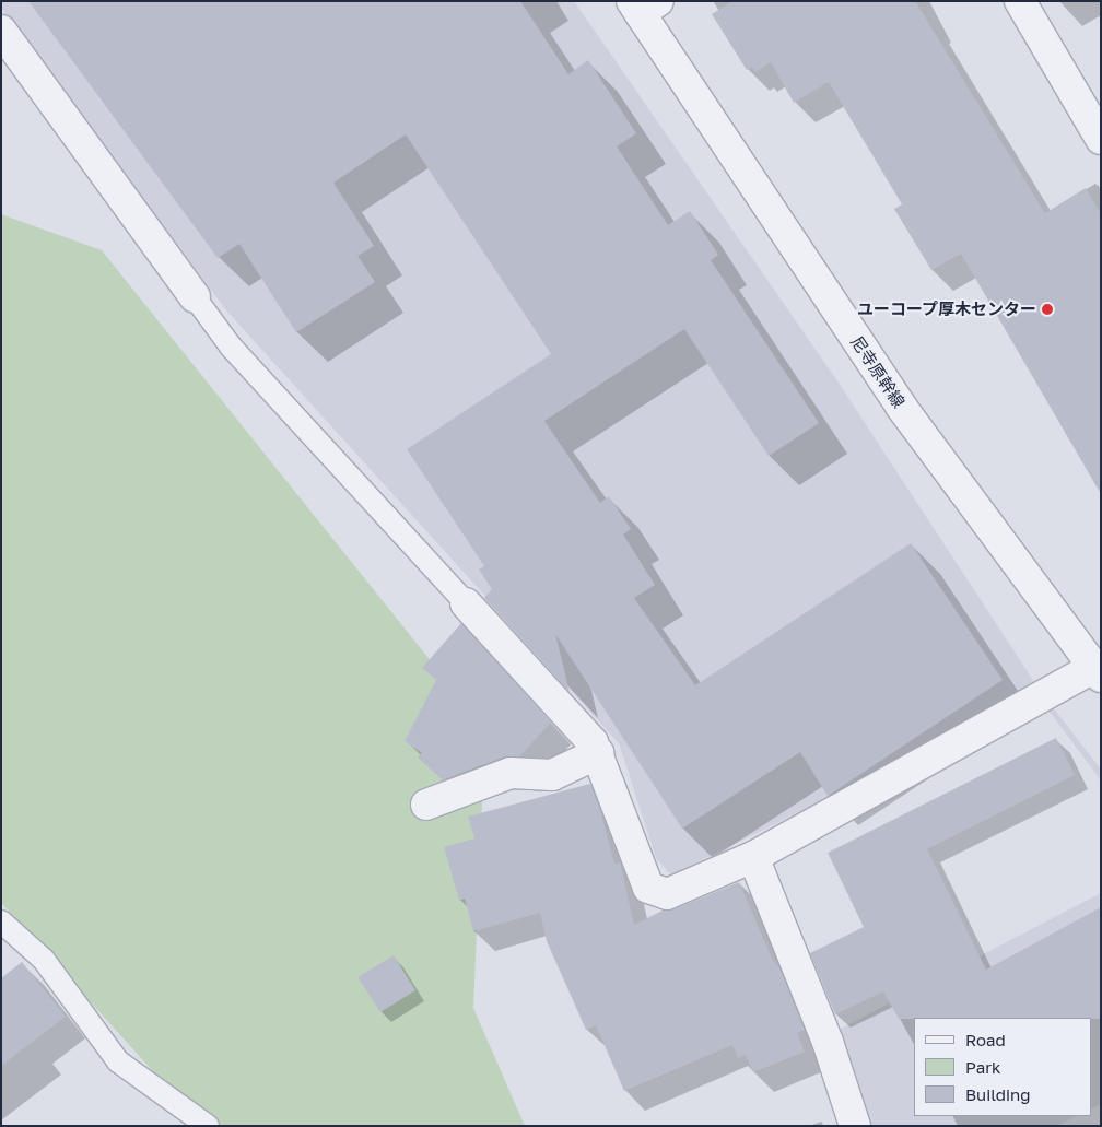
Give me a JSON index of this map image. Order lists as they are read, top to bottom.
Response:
{
  "streets": {
    "street": ["尼寺原幹線"]
  },
  "places": ["ユーコープ厚木センター"],
  "legend": ["Road", "Park", "Building"]
}
